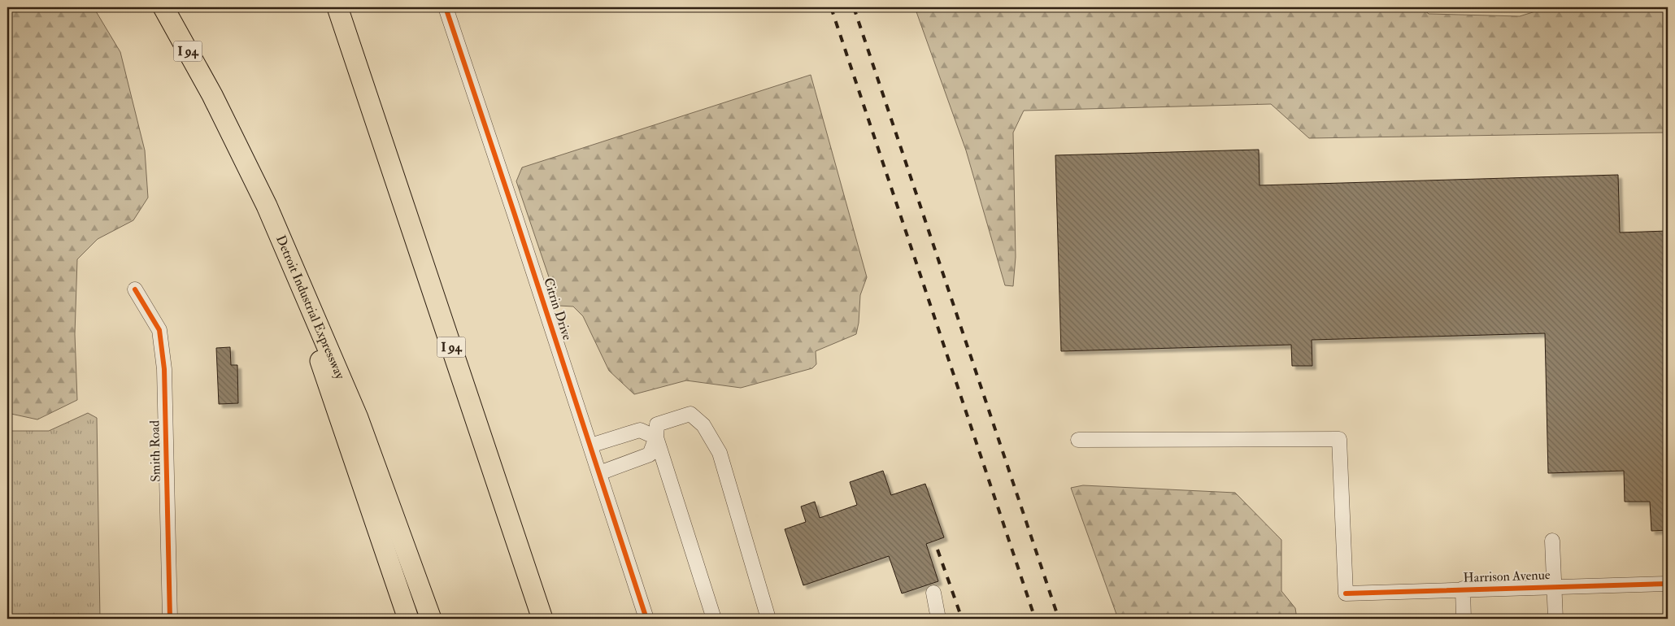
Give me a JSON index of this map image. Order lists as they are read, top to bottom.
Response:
{
  "streets": {
    "highway": ["I 94", "Detroit Industrial Expressway"],
    "street": ["Citrin Drive", "Smith Road", "Harrison Avenue"]
  }
}
